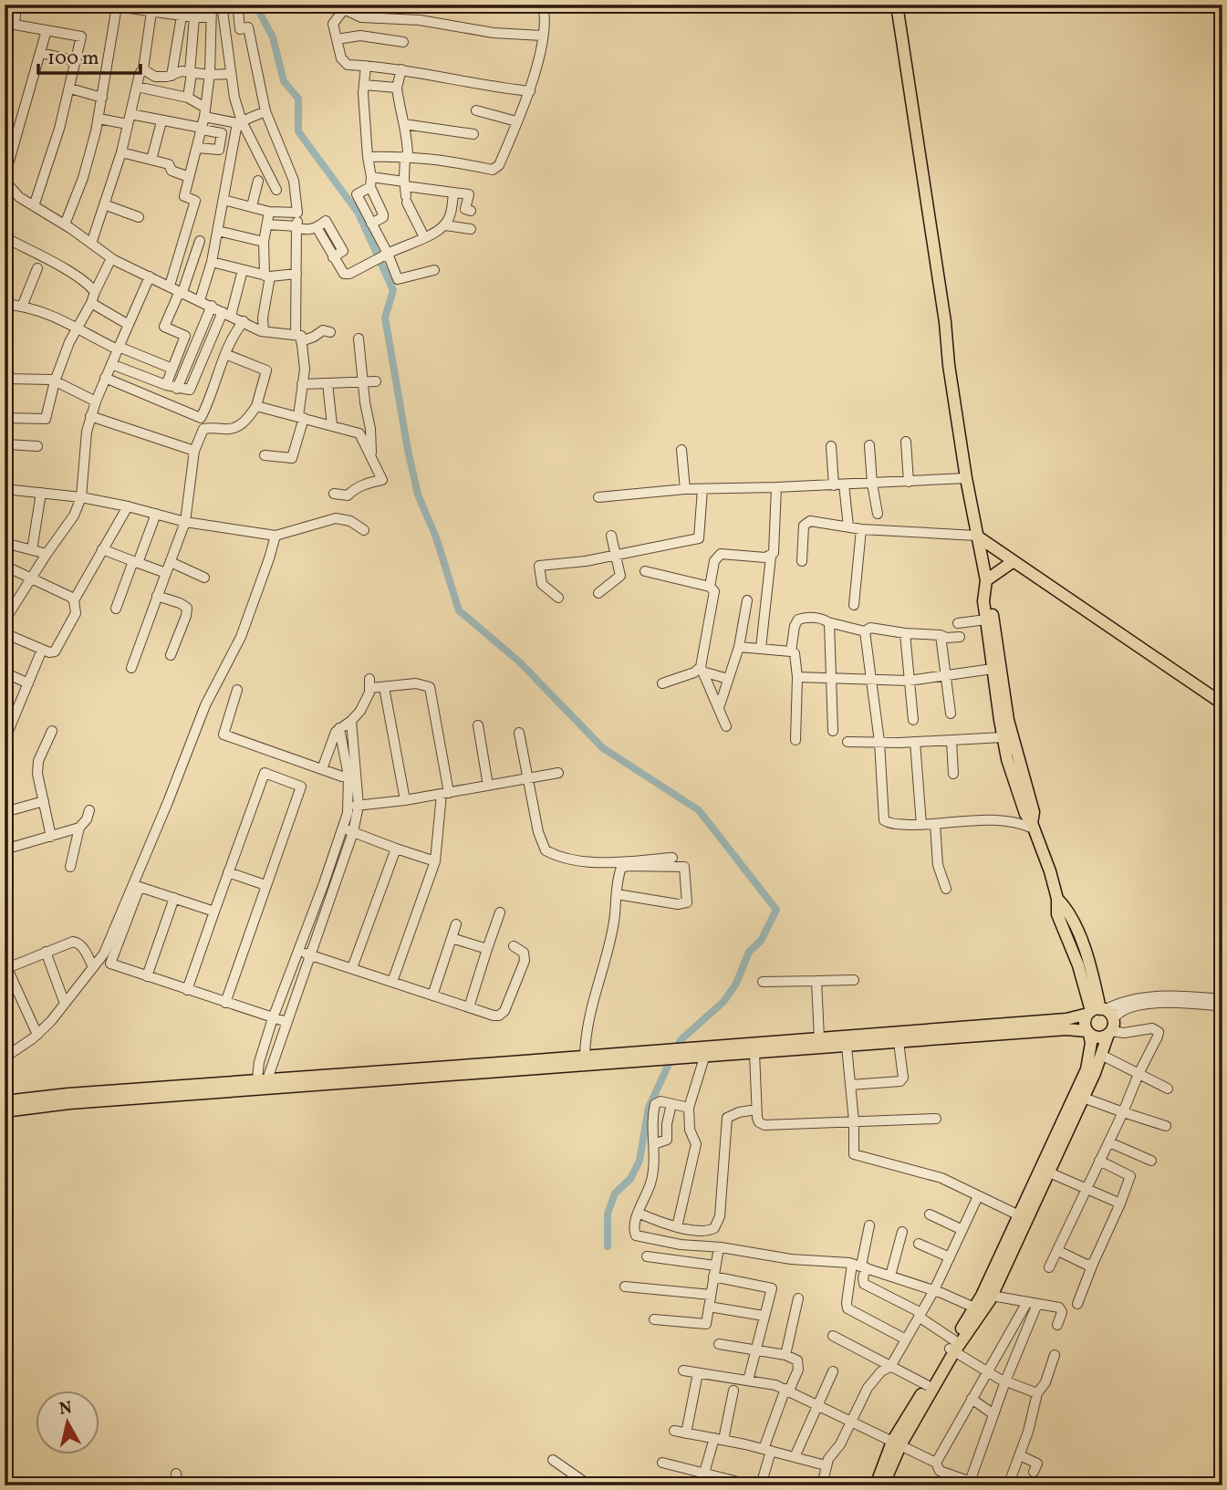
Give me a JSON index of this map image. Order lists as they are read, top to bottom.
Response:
{
  "scale_bar": "100 m",
  "north": "top"
}
